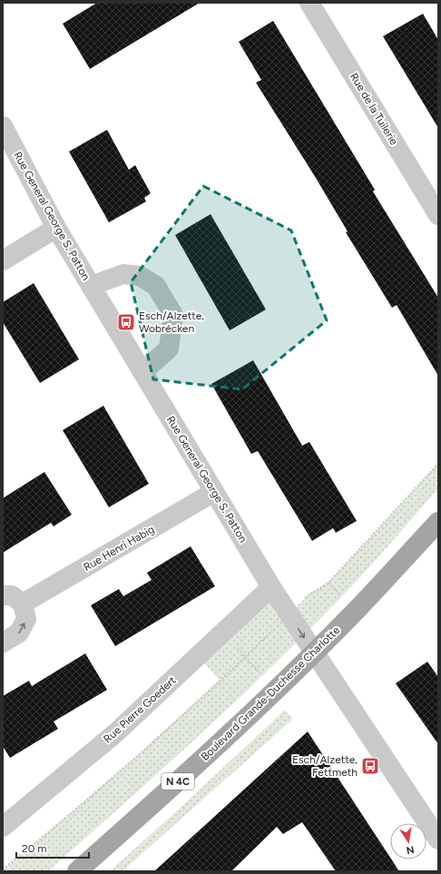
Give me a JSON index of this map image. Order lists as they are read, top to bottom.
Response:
{
  "streets": {
    "main road": ["Boulevard Grande-Duchesse Charlotte", "N 4C"],
    "street": [
      "Rue de la Tuilerie",
      "Rue General George S. Patton",
      "Rue Henri Habig",
      "Rue Pierre Goedert"
    ]
  },
  "crossings": [
    ["Rue General George S. Patton", "Rue Henri Habig"],
    ["Rue General George S. Patton", "Boulevard Grande-Duchesse Charlotte"],
    ["Rue General George S. Patton", "Rue Pierre Goedert"]
  ],
  "places": {
    "bus stop": ["Esch/Alzette, Wobrécken", "Esch/Alzette, Fettmeth"]
  },
  "scale_bar": "20 m",
  "north": "bottom"
}
